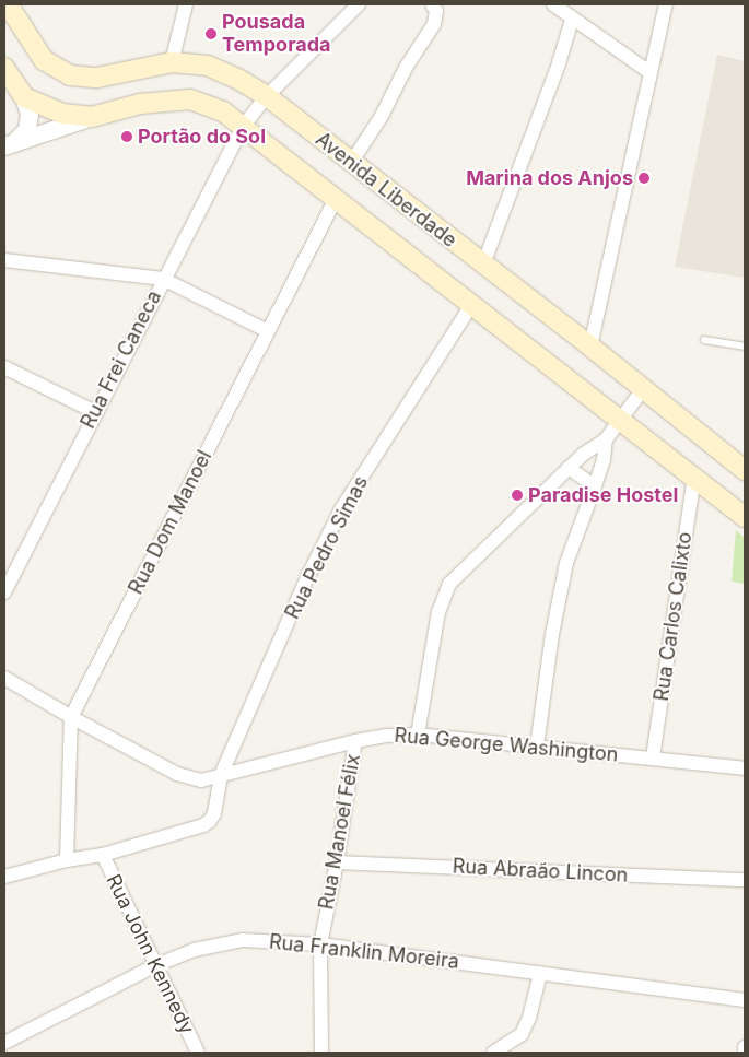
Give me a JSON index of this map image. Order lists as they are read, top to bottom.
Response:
{
  "streets": {
    "main road": ["Avenida Liberdade"],
    "street": [
      "Rua Frei Caneca",
      "Rua Dom Manoel",
      "Rua Pedro Simas",
      "Rua Carlos Calixto",
      "Rua George Washington",
      "Rua Manoel Félix",
      "Rua Abraão Lincon",
      "Rua Franklin Moreira",
      "Rua John Kennedy"
    ]
  },
  "crossings": [
    ["Avenida Liberdade", "Rua Frei Caneca"],
    ["Avenida Liberdade", "Rua Dom Manoel"],
    ["Avenida Liberdade", "Rua Pedro Simas"],
    ["Avenida Liberdade", "Rua Carlos Calixto"],
    ["Rua Dom Manoel", "Rua Pedro Simas"],
    ["Rua Dom Manoel", "Rua George Washington"],
    ["Rua Pedro Simas", "Rua George Washington"],
    ["Rua Pedro Simas", "Rua John Kennedy"],
    ["Rua Carlos Calixto", "Rua George Washington"],
    ["Rua George Washington", "Rua Manoel Félix"],
    ["Rua Manoel Félix", "Rua Abraão Lincon"],
    ["Rua Manoel Félix", "Rua Franklin Moreira"],
    ["Rua Franklin Moreira", "Rua John Kennedy"]
  ],
  "places": [
    "Pousada Temporada",
    "Portão do Sol",
    "Marina dos Anjos",
    "Paradise Hostel"
  ]
}
